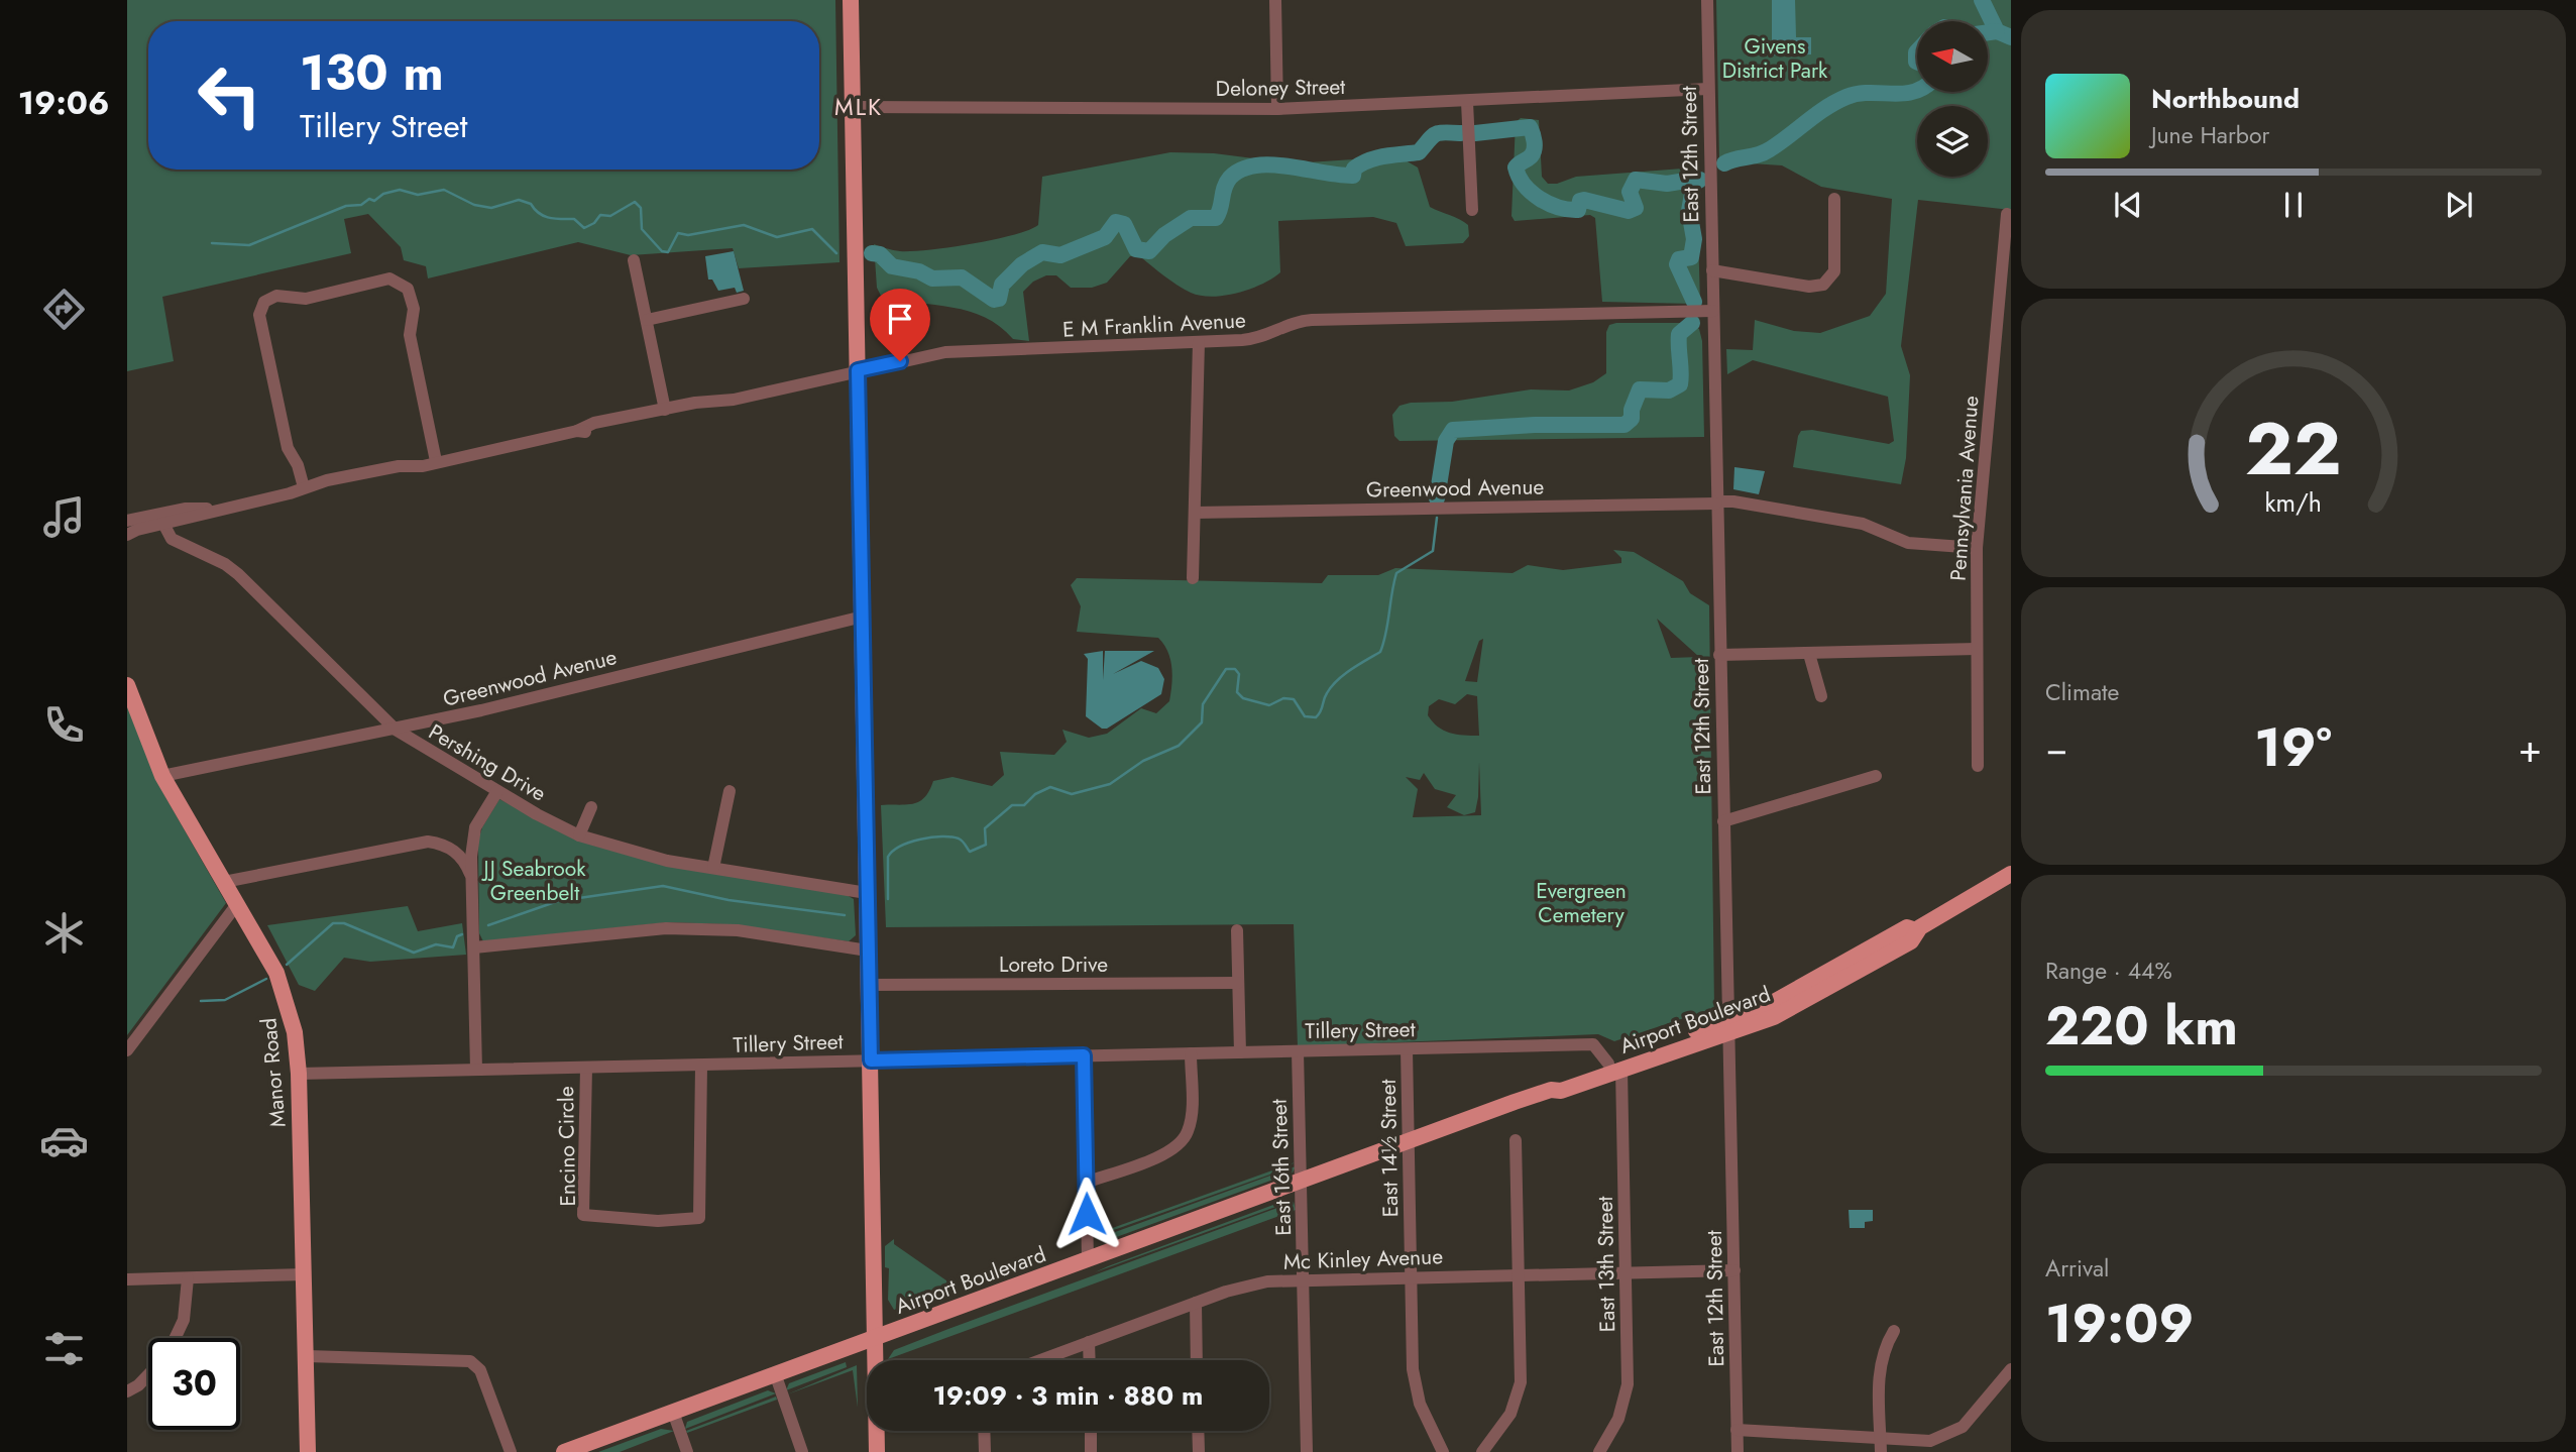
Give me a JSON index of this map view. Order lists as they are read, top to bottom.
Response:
{
  "streets": {
    "main road": ["Airport Boulevard", "Manor Road"],
    "street": [
      "Deloney Street",
      "East 12th Street",
      "E M Franklin Avenue",
      "Greenwood Avenue",
      "Pennsylvania Avenue",
      "Pershing Drive",
      "Loreto Drive",
      "Tillery Street",
      "Encino Circle",
      "East 14½ Street",
      "East 16th Street",
      "Mc Kinley Avenue",
      "East 13th Street"
    ]
  },
  "crossings": [
    ["Deloney Street", "East 12th Street"],
    ["East 12th Street", "E M Franklin Avenue"],
    ["East 12th Street", "Greenwood Avenue"],
    ["East 12th Street", "Airport Boulevard"],
    ["East 12th Street", "Mc Kinley Avenue"],
    ["E M Franklin Avenue", "Pershing Drive"],
    ["Greenwood Avenue", "Pennsylvania Avenue"],
    ["Greenwood Avenue", "Pershing Drive"],
    ["Greenwood Avenue", "Manor Road"],
    ["Airport Boulevard", "Tillery Street"],
    ["Airport Boulevard", "East 14½ Street"],
    ["Airport Boulevard", "East 16th Street"],
    ["Airport Boulevard", "East 13th Street"],
    ["Tillery Street", "Manor Road"],
    ["Tillery Street", "Encino Circle"],
    ["Tillery Street", "East 14½ Street"],
    ["Tillery Street", "East 16th Street"],
    ["Tillery Street", "East 13th Street"],
    ["East 14½ Street", "Mc Kinley Avenue"],
    ["East 16th Street", "Mc Kinley Avenue"],
    ["Mc Kinley Avenue", "East 13th Street"]
  ],
  "districts": ["MLK"],
  "parks": ["Givens District Park", "JJ Seabrook Greenbelt", "Evergreen Cemetery"],
  "north": "left",
  "page": {
    "tabs": "19:06",
    "turn": ["130 m", "Tillery Street"],
    "song": ["Northbound", "June Harbor"],
    "tile": [
      "Climate",
      ["Range · 44%", "220 km"],
      ["Arrival", "19:09"]
    ],
    "heat": ["−", "19°", "+"],
    "limit": "30",
    "trip": "19:09 · 3 min · 880 m",
    "gauge": ["22", "km/h"]
  }
}
